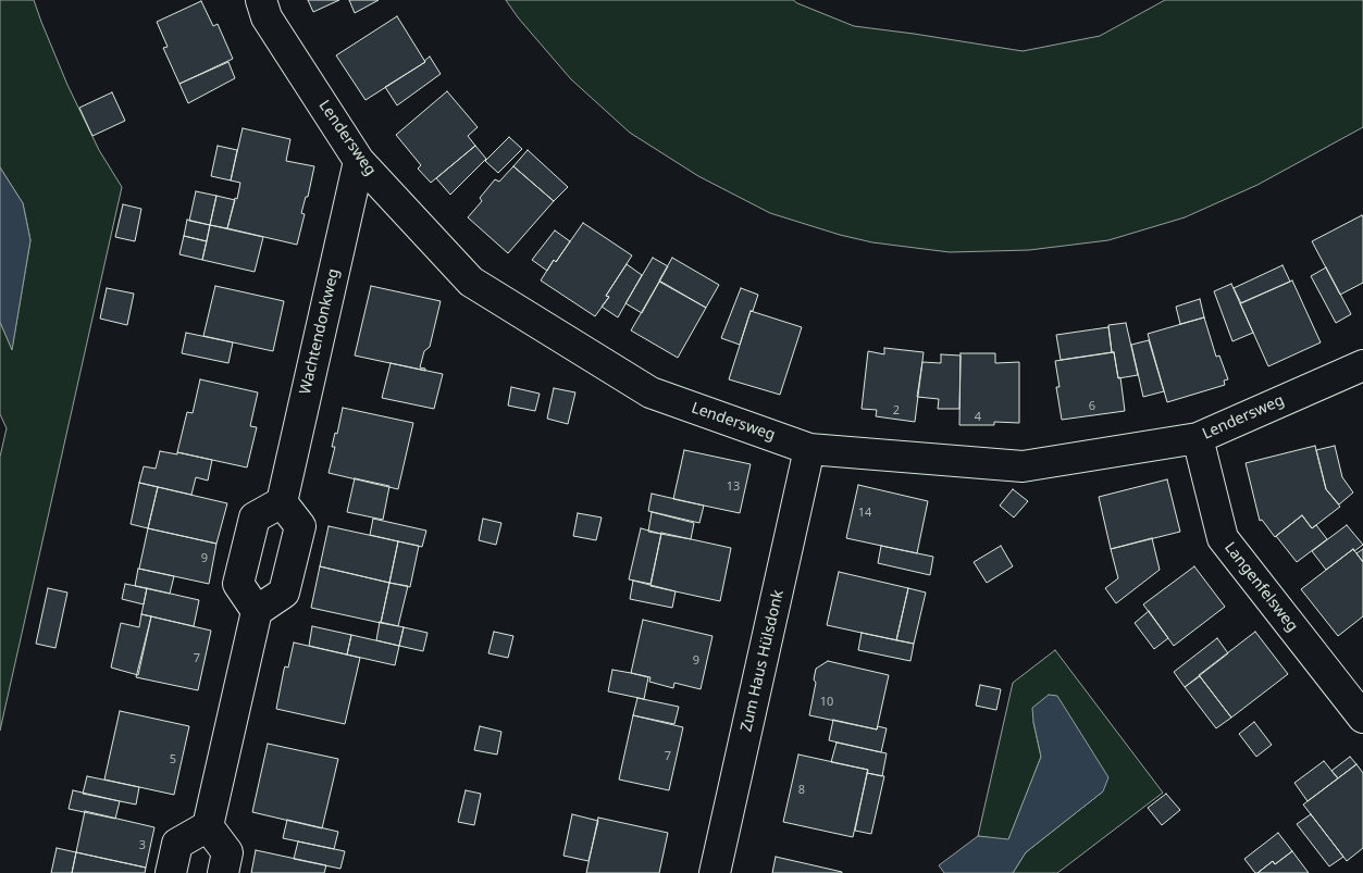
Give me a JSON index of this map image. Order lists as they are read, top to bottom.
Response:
{
  "streets": {
    "street": [
      "Lendersweg",
      "Wachtendonkweg",
      "Langenfelsweg",
      "Zum Haus Hülsdonk"
    ]
  },
  "crossings": [
    ["Lendersweg", "Wachtendonkweg"],
    ["Lendersweg", "Langenfelsweg"],
    ["Lendersweg", "Zum Haus Hülsdonk"]
  ],
  "house_numbers": [
    "6",
    "2",
    "4",
    "13",
    "14",
    "9",
    "7",
    "9",
    "10",
    "7",
    "5",
    "8",
    "3"
  ]
}
